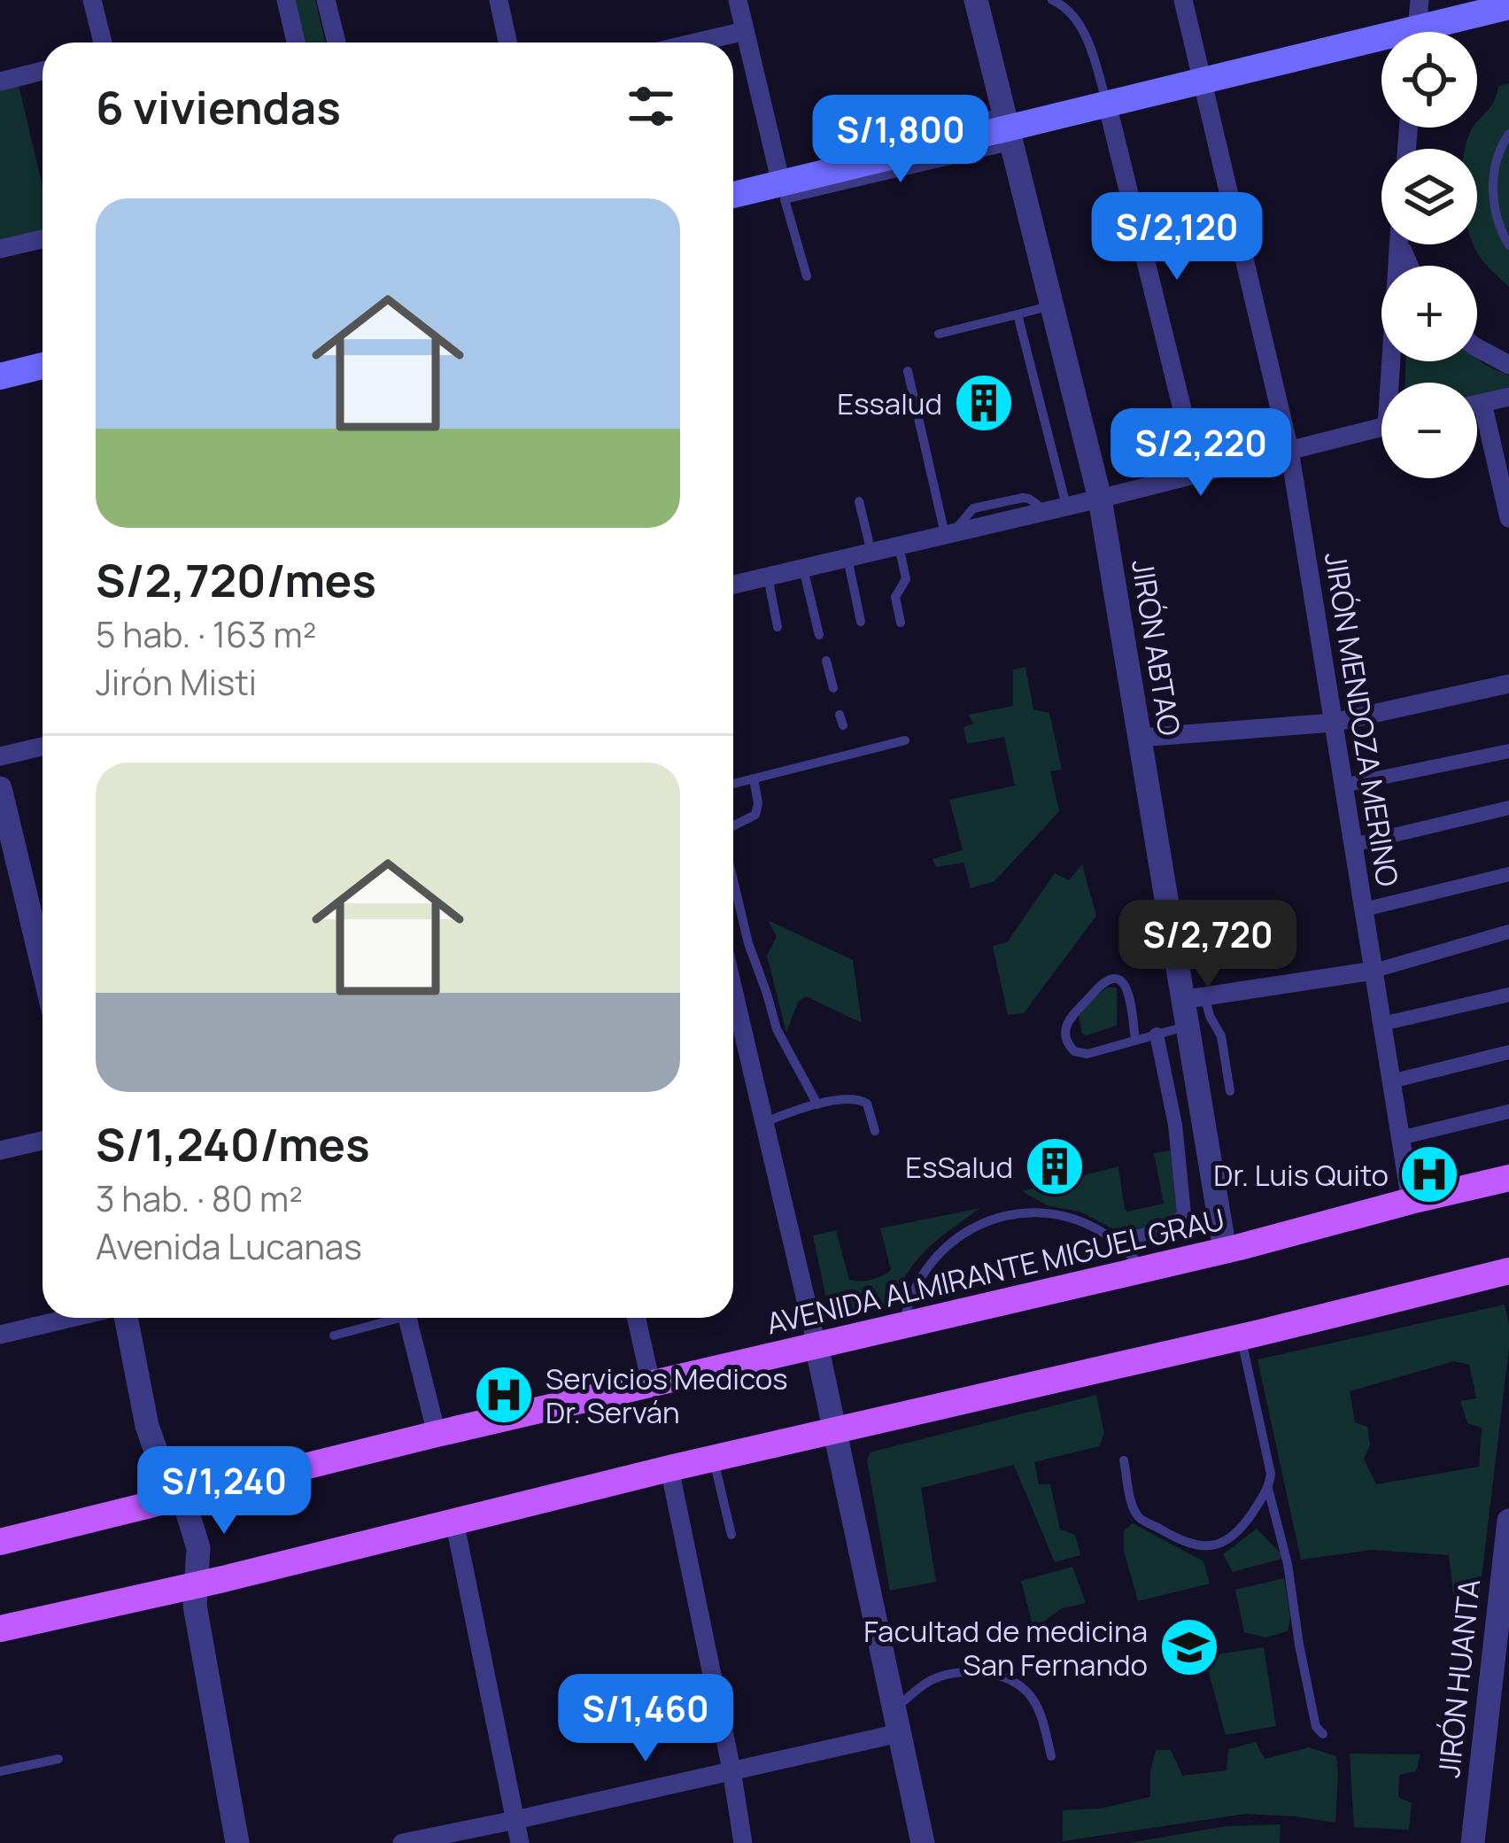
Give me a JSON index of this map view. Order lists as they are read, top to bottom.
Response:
{
  "streets": {
    "main road": ["AVENIDA ALMIRANTE MIGUEL GRAU"],
    "street": ["JIRÓN ABTAO", "JIRÓN MENDOZA MERINO", "JIRÓN HUANTA"]
  },
  "crossings": [
    ["JIRÓN ABTAO", "AVENIDA ALMIRANTE MIGUEL GRAU"],
    ["JIRÓN MENDOZA MERINO", "AVENIDA ALMIRANTE MIGUEL GRAU"]
  ],
  "places": {
    "building": ["Essalud", "EsSalud"],
    "hospital": ["Dr. Luis Quito", "Servicios Medicos Dr. Serván"],
    "school or university": ["Facultad de medicina San Fernando"]
  },
  "page": {
    "map_buttons": ["+", "−"],
    "heading": "6 viviendas",
    "price": [
      "S/1,800",
      "S/2,120",
      "S/2,220",
      "S/2,720",
      "S/1,240",
      "S/1,460"
    ],
    "list": [
      {
        "name": "S/2,720/mes",
        "note": "5 hab. · 163 m² · Jirón Misti"
      },
      {
        "name": "S/1,240/mes",
        "note": "3 hab. · 80 m² · Avenida Lucanas"
      }
    ]
  }
}
